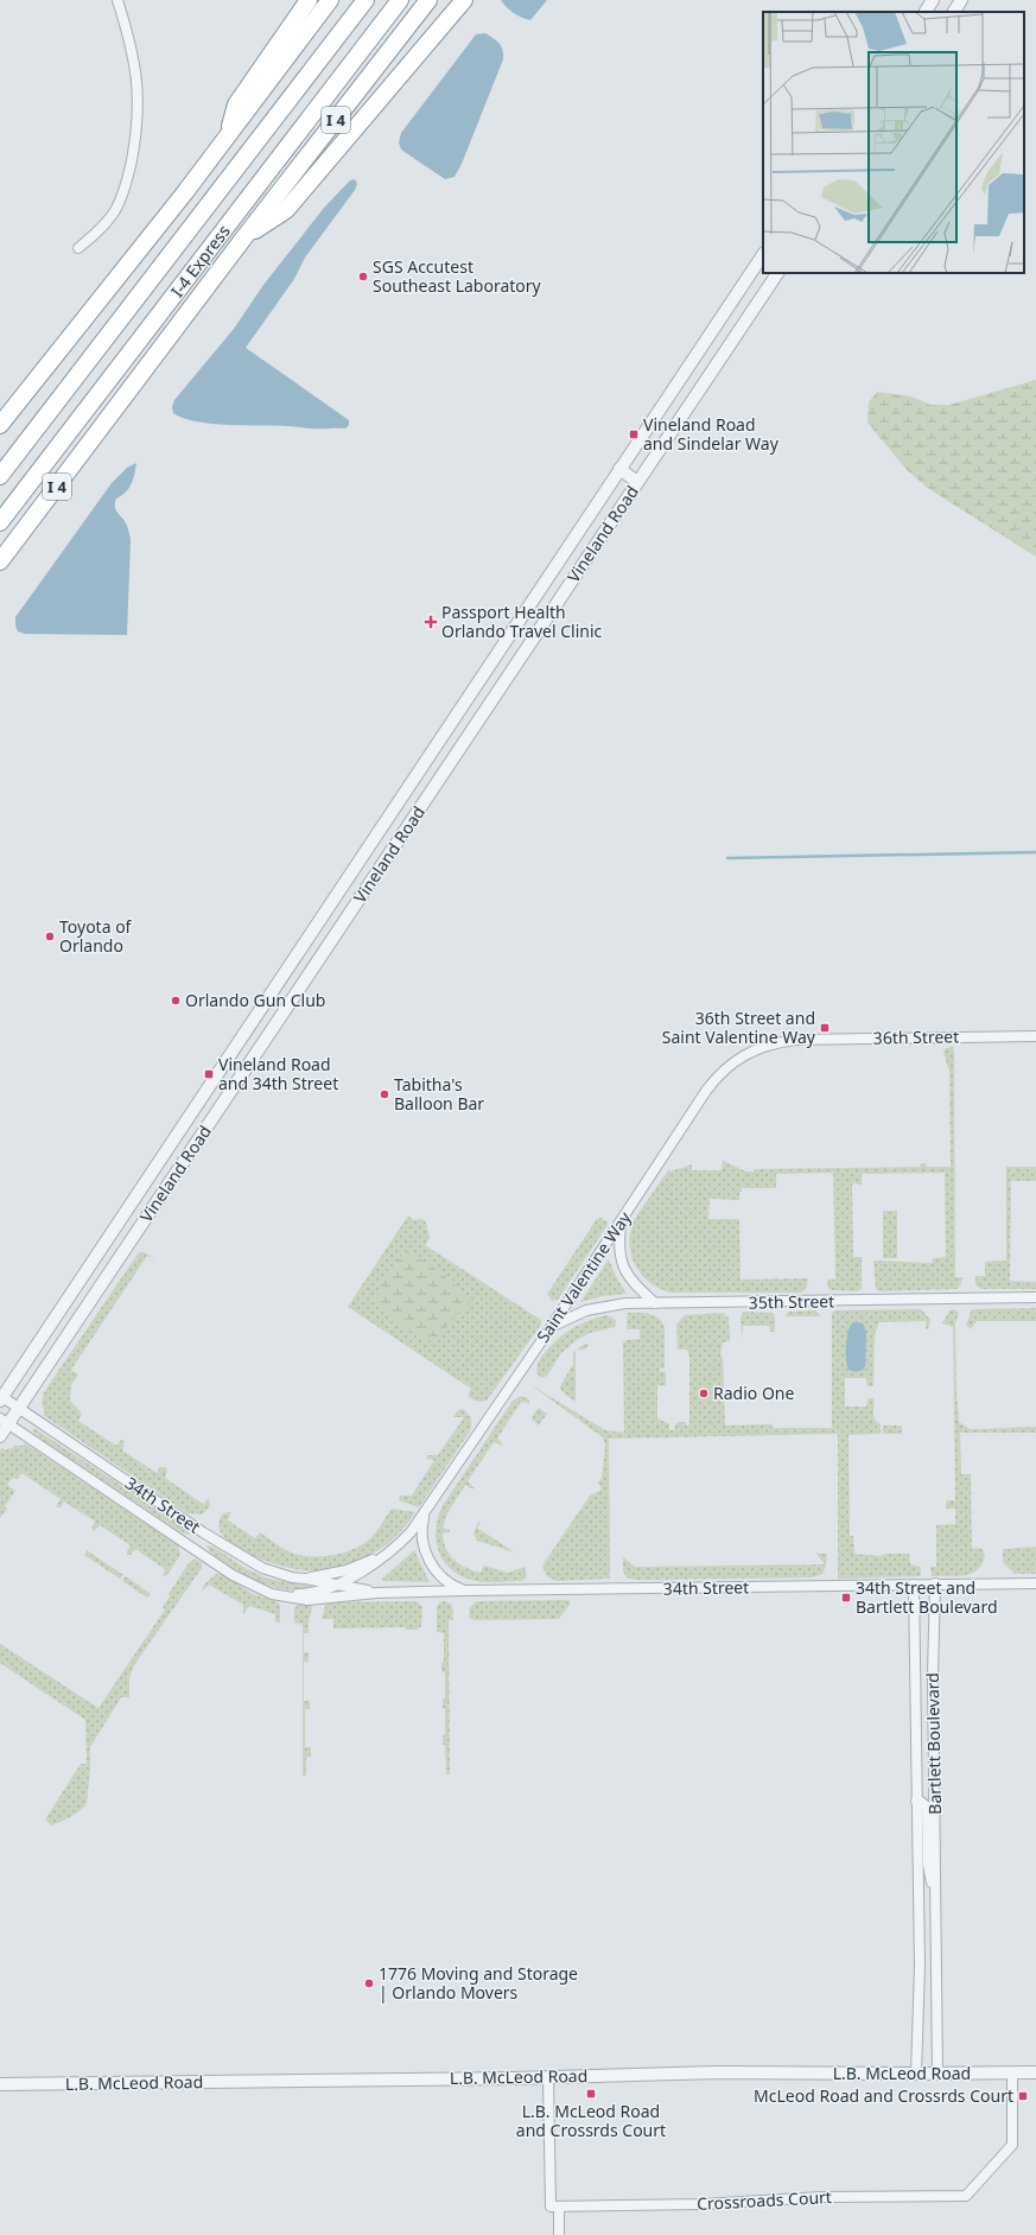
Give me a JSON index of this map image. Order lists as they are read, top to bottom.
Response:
{
  "streets": {
    "highway": ["I 4", "I-4 Express"],
    "street": [
      "Vineland Road",
      "36th Street",
      "Saint Valentine Way",
      "35th Street",
      "34th Street",
      "Bartlett Boulevard",
      "L.B. McLeod Road",
      "Crossroads Court"
    ]
  },
  "crossings": [
    ["Vineland Road", "34th Street"],
    ["36th Street", "Saint Valentine Way"],
    ["Saint Valentine Way", "35th Street"],
    ["Saint Valentine Way", "34th Street"],
    ["34th Street", "Bartlett Boulevard"],
    ["Bartlett Boulevard", "L.B. McLeod Road"],
    ["L.B. McLeod Road", "Crossroads Court"]
  ],
  "places": {
    "other": [
      "SGS Accutest Southeast Laboratory",
      "Toyota of Orlando",
      "Orlando Gun Club",
      "Tabitha's Balloon Bar",
      "Radio One",
      "1776 Moving and Storage | Orlando Movers"
    ],
    "transit": [
      "Vineland Road and Sindelar Way",
      "36th Street and Saint Valentine Way",
      "Vineland Road and 34th Street",
      "34th Street and Bartlett Boulevard",
      "L.B. McLeod Road and Crossrds Court",
      "McLeod Road and Crossrds Court"
    ],
    "health": ["Passport Health Orlando Travel Clinic"]
  }
}
